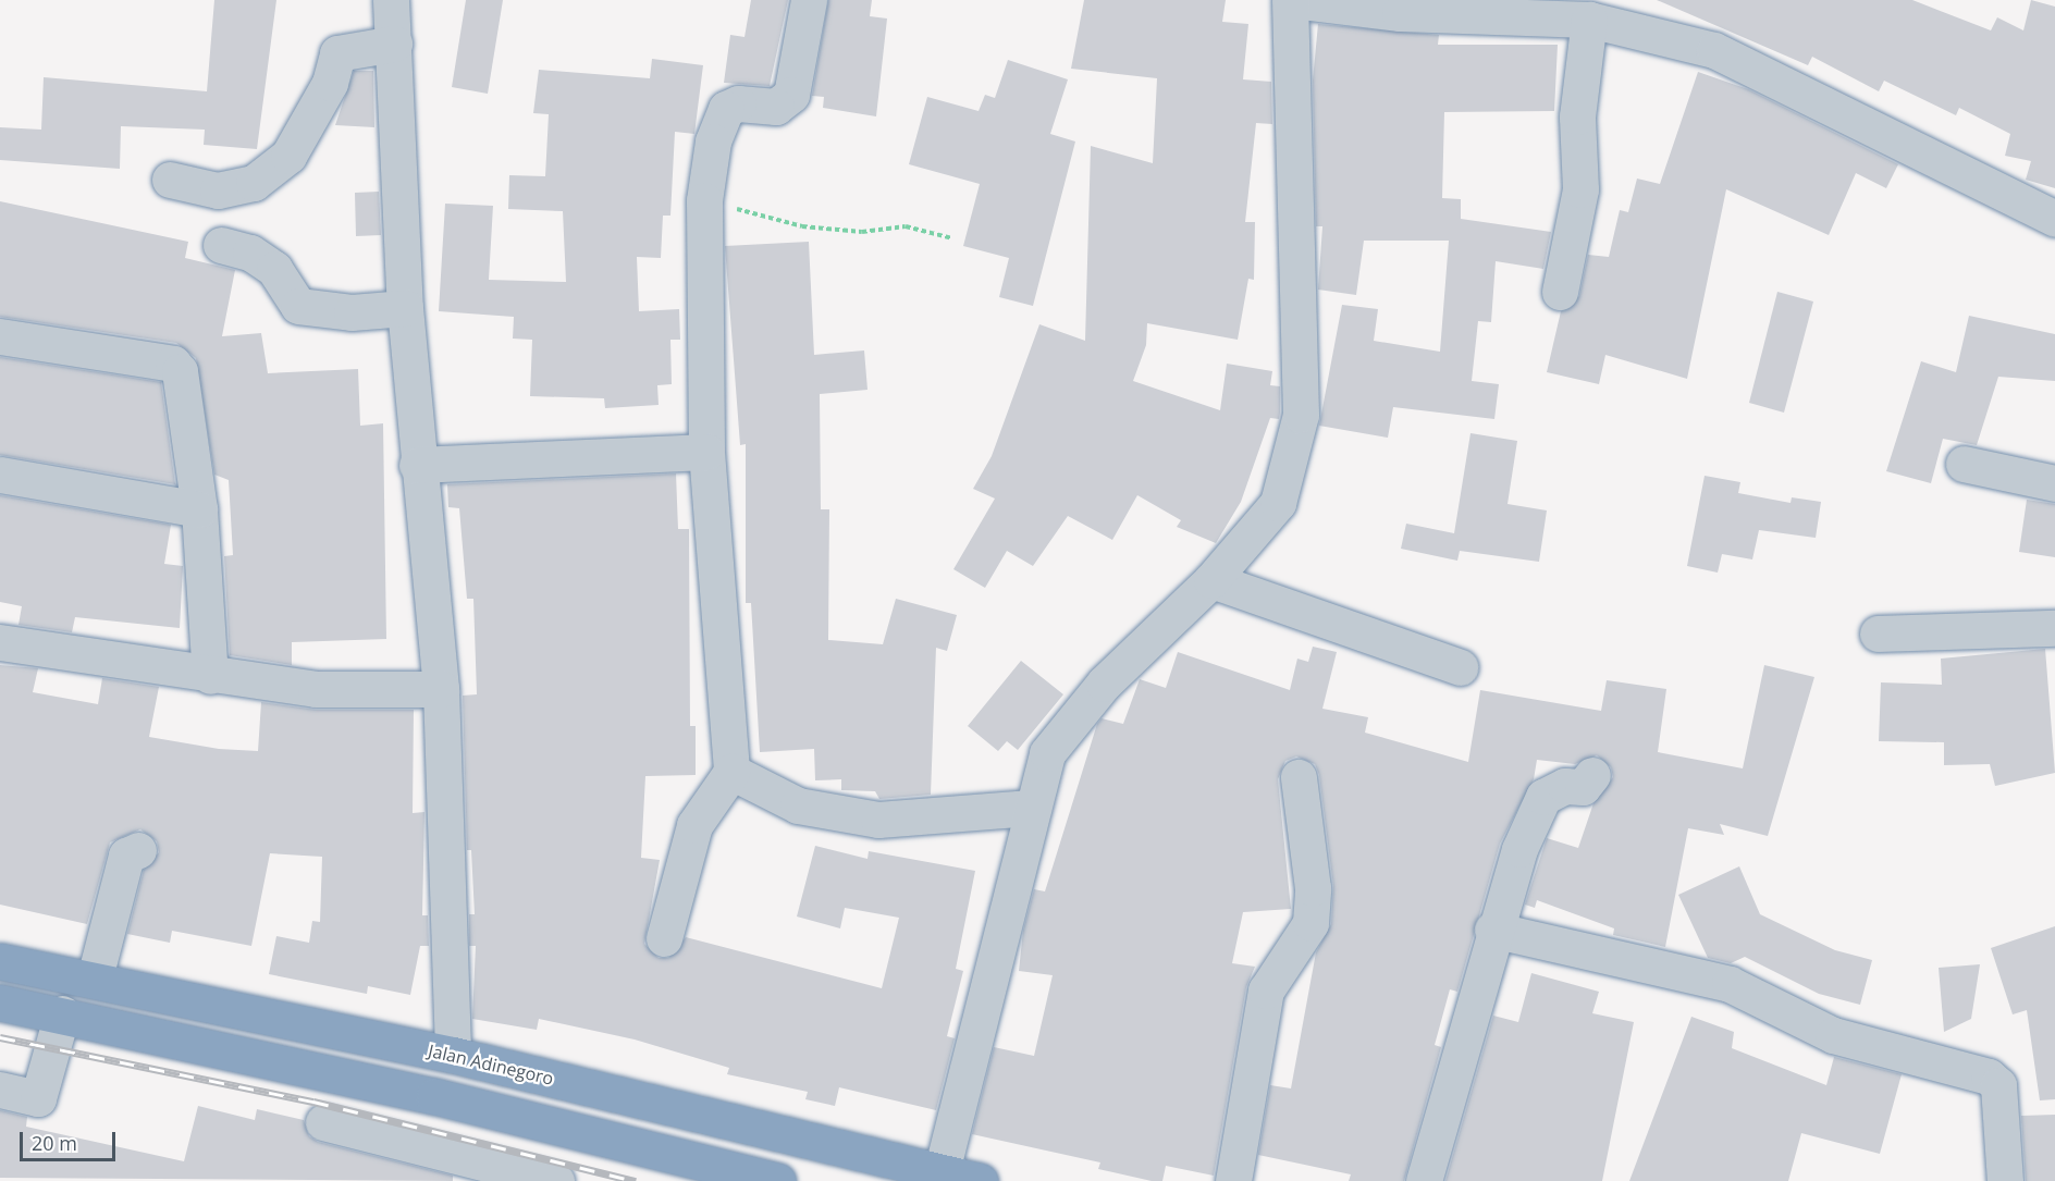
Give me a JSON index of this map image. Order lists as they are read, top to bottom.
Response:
{
  "streets": {
    "highway": ["Jalan Adinegoro"]
  },
  "scale_bar": "20 m"
}
